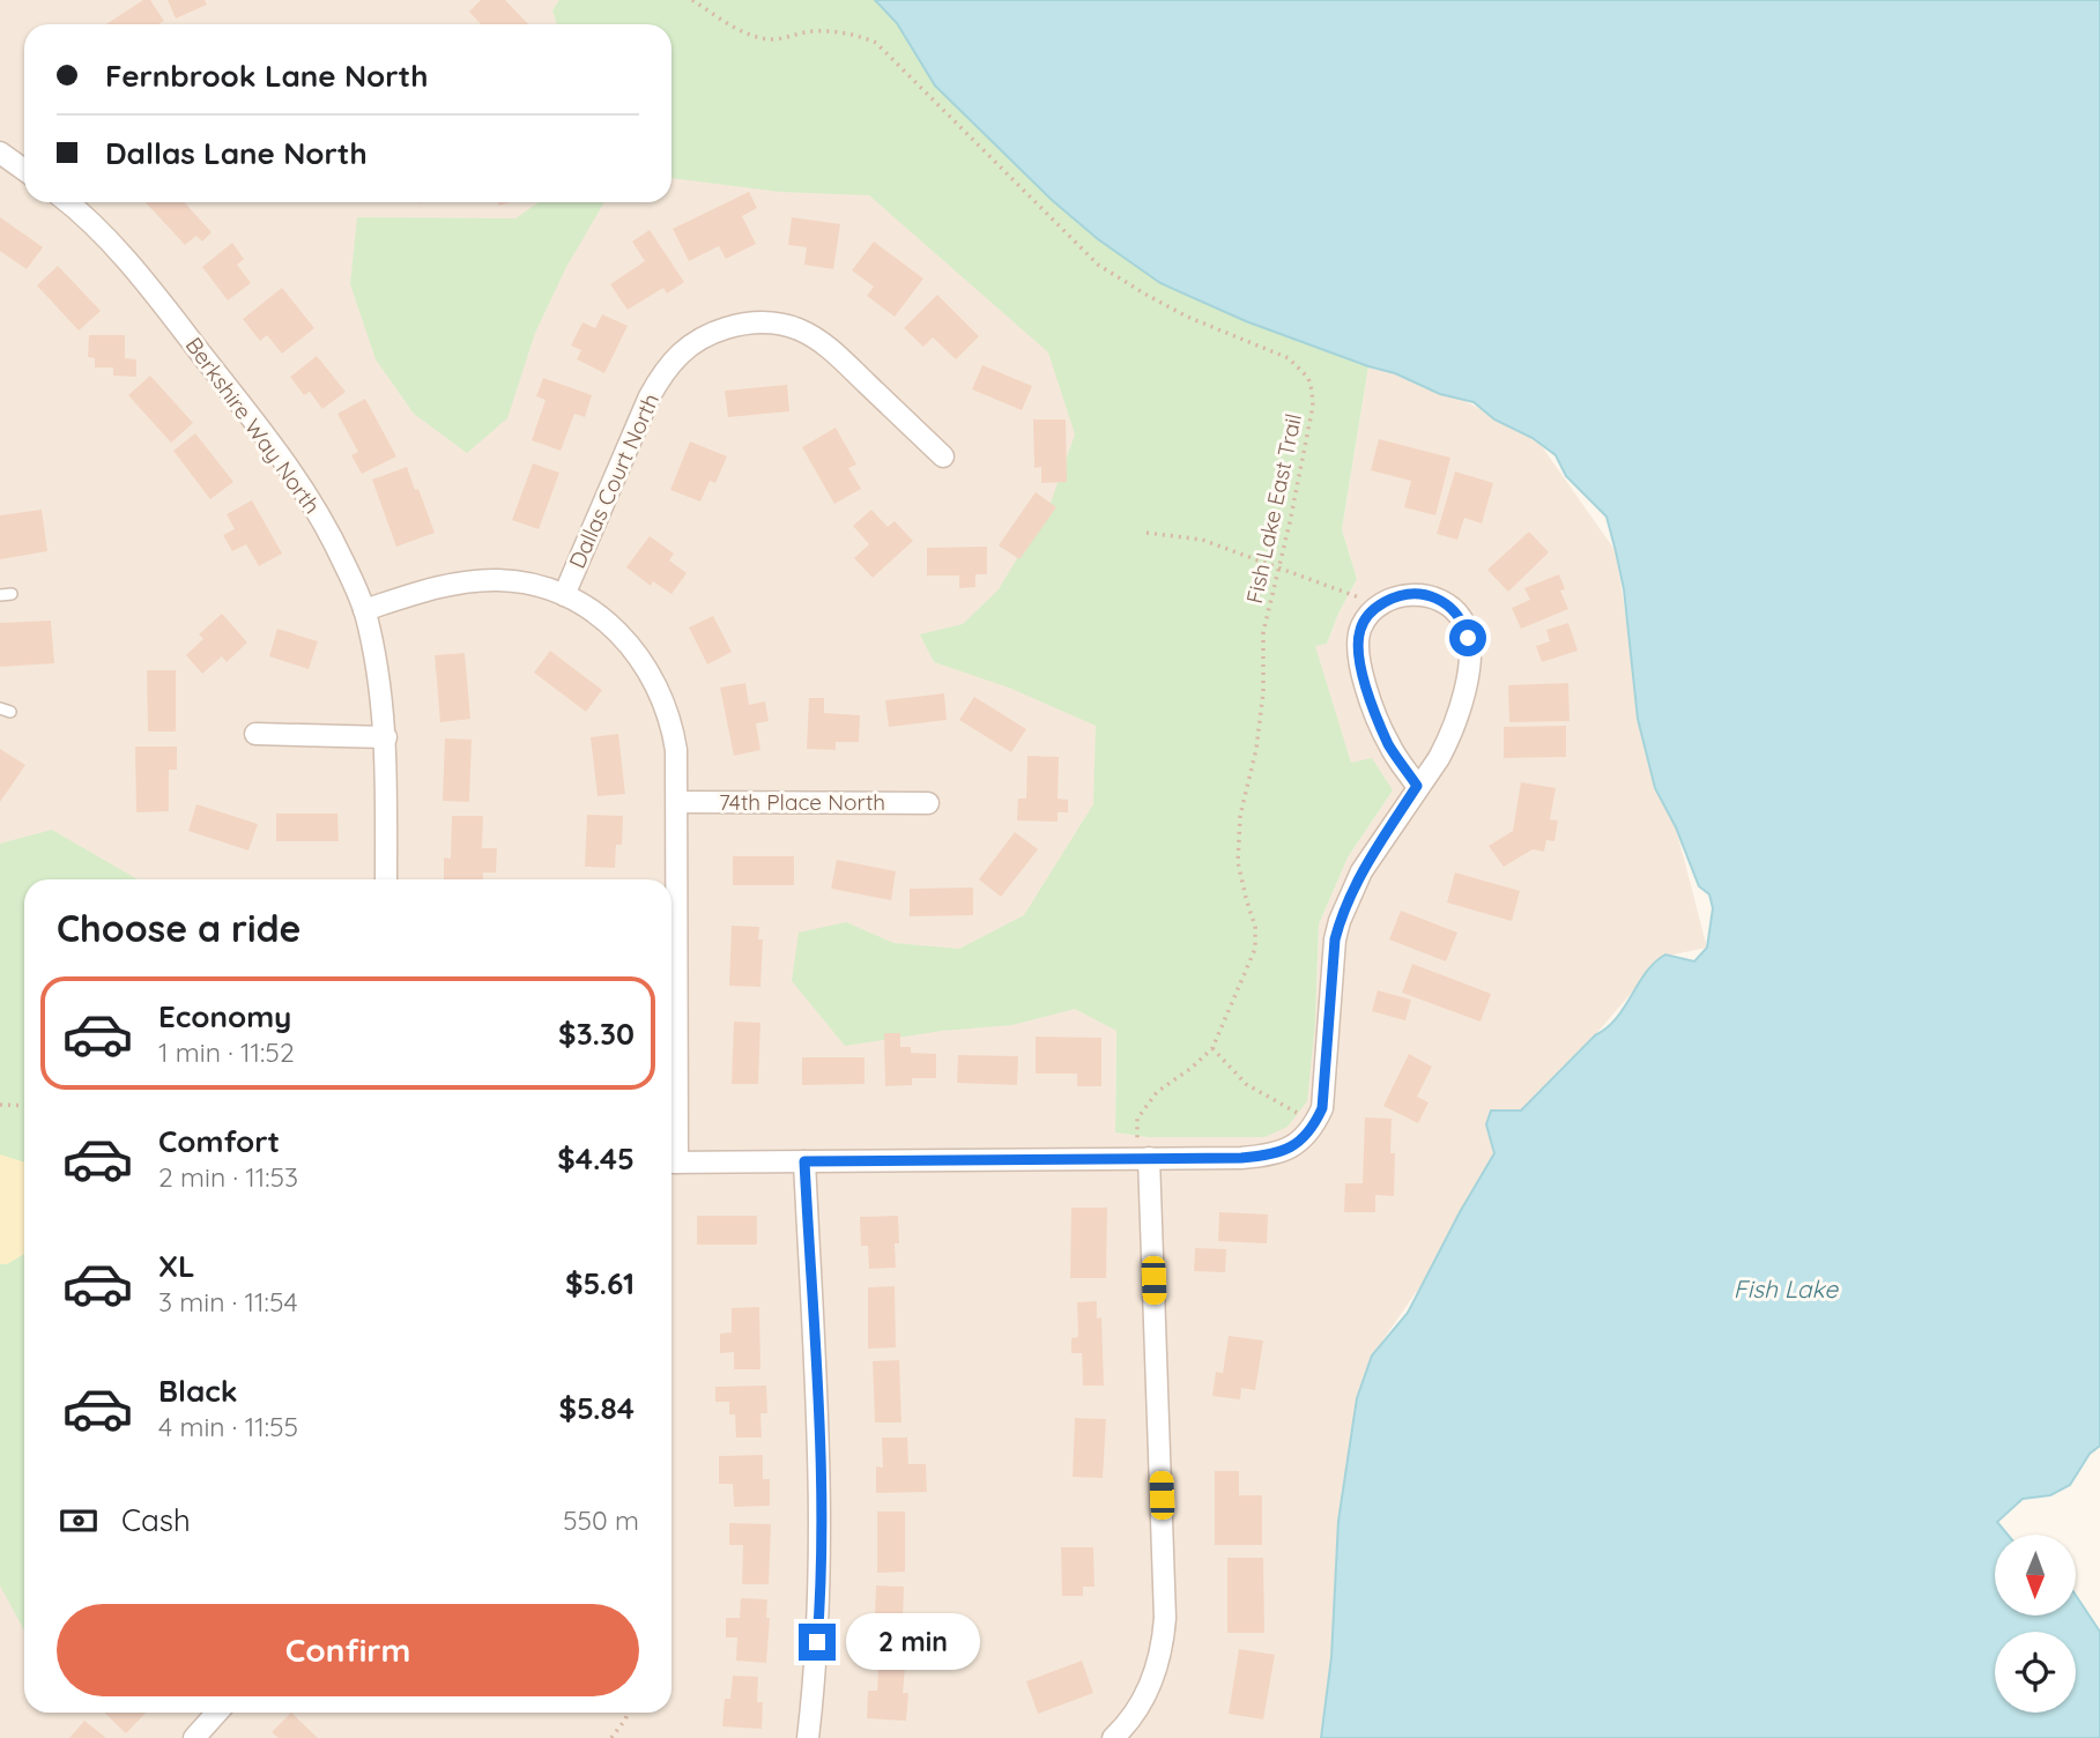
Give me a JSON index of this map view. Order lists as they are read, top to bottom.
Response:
{
  "streets": {
    "street": ["Berkshire Way North", "Dallas Court North", "74th Place North"],
    "path": ["Fish Lake East Trail"]
  },
  "water": ["Fish Lake"],
  "north": "bottom",
  "page": {
    "banner": ["Fernbrook Lane North", "Dallas Lane North"],
    "heading": "Choose a ride",
    "list": [
      {
        "name": "Economy",
        "note": "1 min · 11:52",
        "value": "$3.30"
      },
      {
        "name": "Comfort",
        "note": "2 min · 11:53",
        "value": "$4.45"
      },
      {
        "name": "XL",
        "note": "3 min · 11:54",
        "value": "$5.61"
      },
      {
        "name": "Black",
        "note": "4 min · 11:55",
        "value": "$5.84"
      }
    ],
    "pay": ["Cash", "550 m"],
    "buttons": "Confirm",
    "bubble": "2 min"
  }
}
